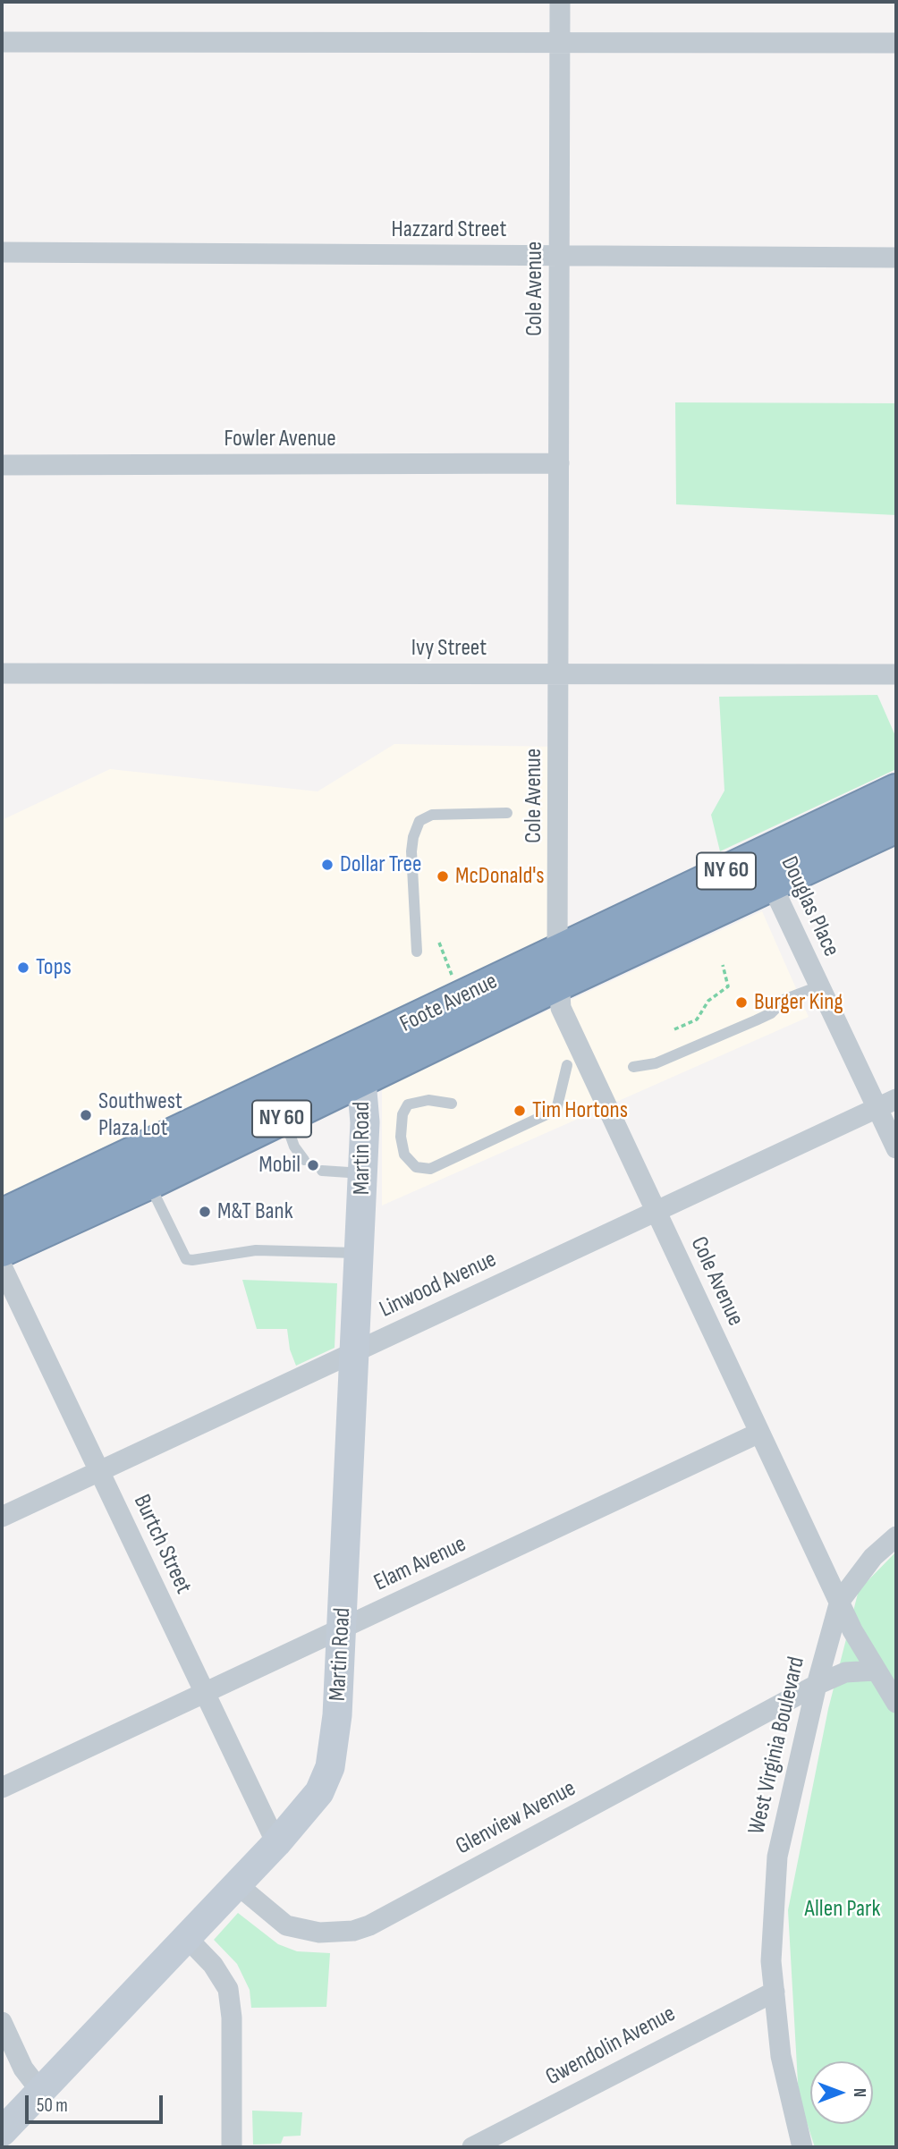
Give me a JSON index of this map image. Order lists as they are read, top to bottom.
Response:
{
  "streets": {
    "highway": ["NY 60", "Foote Avenue"],
    "street": [
      "Hazzard Street",
      "Cole Avenue",
      "Fowler Avenue",
      "Ivy Street",
      "Douglas Place",
      "Martin Road",
      "Linwood Avenue",
      "Burtch Street",
      "Elam Avenue",
      "West Virginia Boulevard",
      "Glenview Avenue",
      "Gwendolin Avenue"
    ]
  },
  "crossings": [
    ["Hazzard Street", "Cole Avenue"],
    ["Cole Avenue", "Fowler Avenue"],
    ["Cole Avenue", "Ivy Street"],
    ["Cole Avenue", "Foote Avenue"],
    ["Cole Avenue", "Linwood Avenue"],
    ["Cole Avenue", "Elam Avenue"],
    ["Cole Avenue", "West Virginia Boulevard"],
    ["Douglas Place", "Foote Avenue"],
    ["Douglas Place", "Linwood Avenue"],
    ["Foote Avenue", "Martin Road"],
    ["Martin Road", "Linwood Avenue"],
    ["Martin Road", "Burtch Street"],
    ["Martin Road", "Elam Avenue"],
    ["Martin Road", "Glenview Avenue"],
    ["Linwood Avenue", "Burtch Street"],
    ["Burtch Street", "Elam Avenue"],
    ["West Virginia Boulevard", "Glenview Avenue"],
    ["West Virginia Boulevard", "Gwendolin Avenue"]
  ],
  "parks": ["Allen Park"],
  "places": [
    "Dollar Tree",
    "McDonald's",
    "Tops",
    "Burger King",
    "Tim Hortons",
    "Southwest Plaza Lot",
    "Mobil",
    "M&T Bank"
  ],
  "scale_bar": "50 m",
  "north": "right"
}
